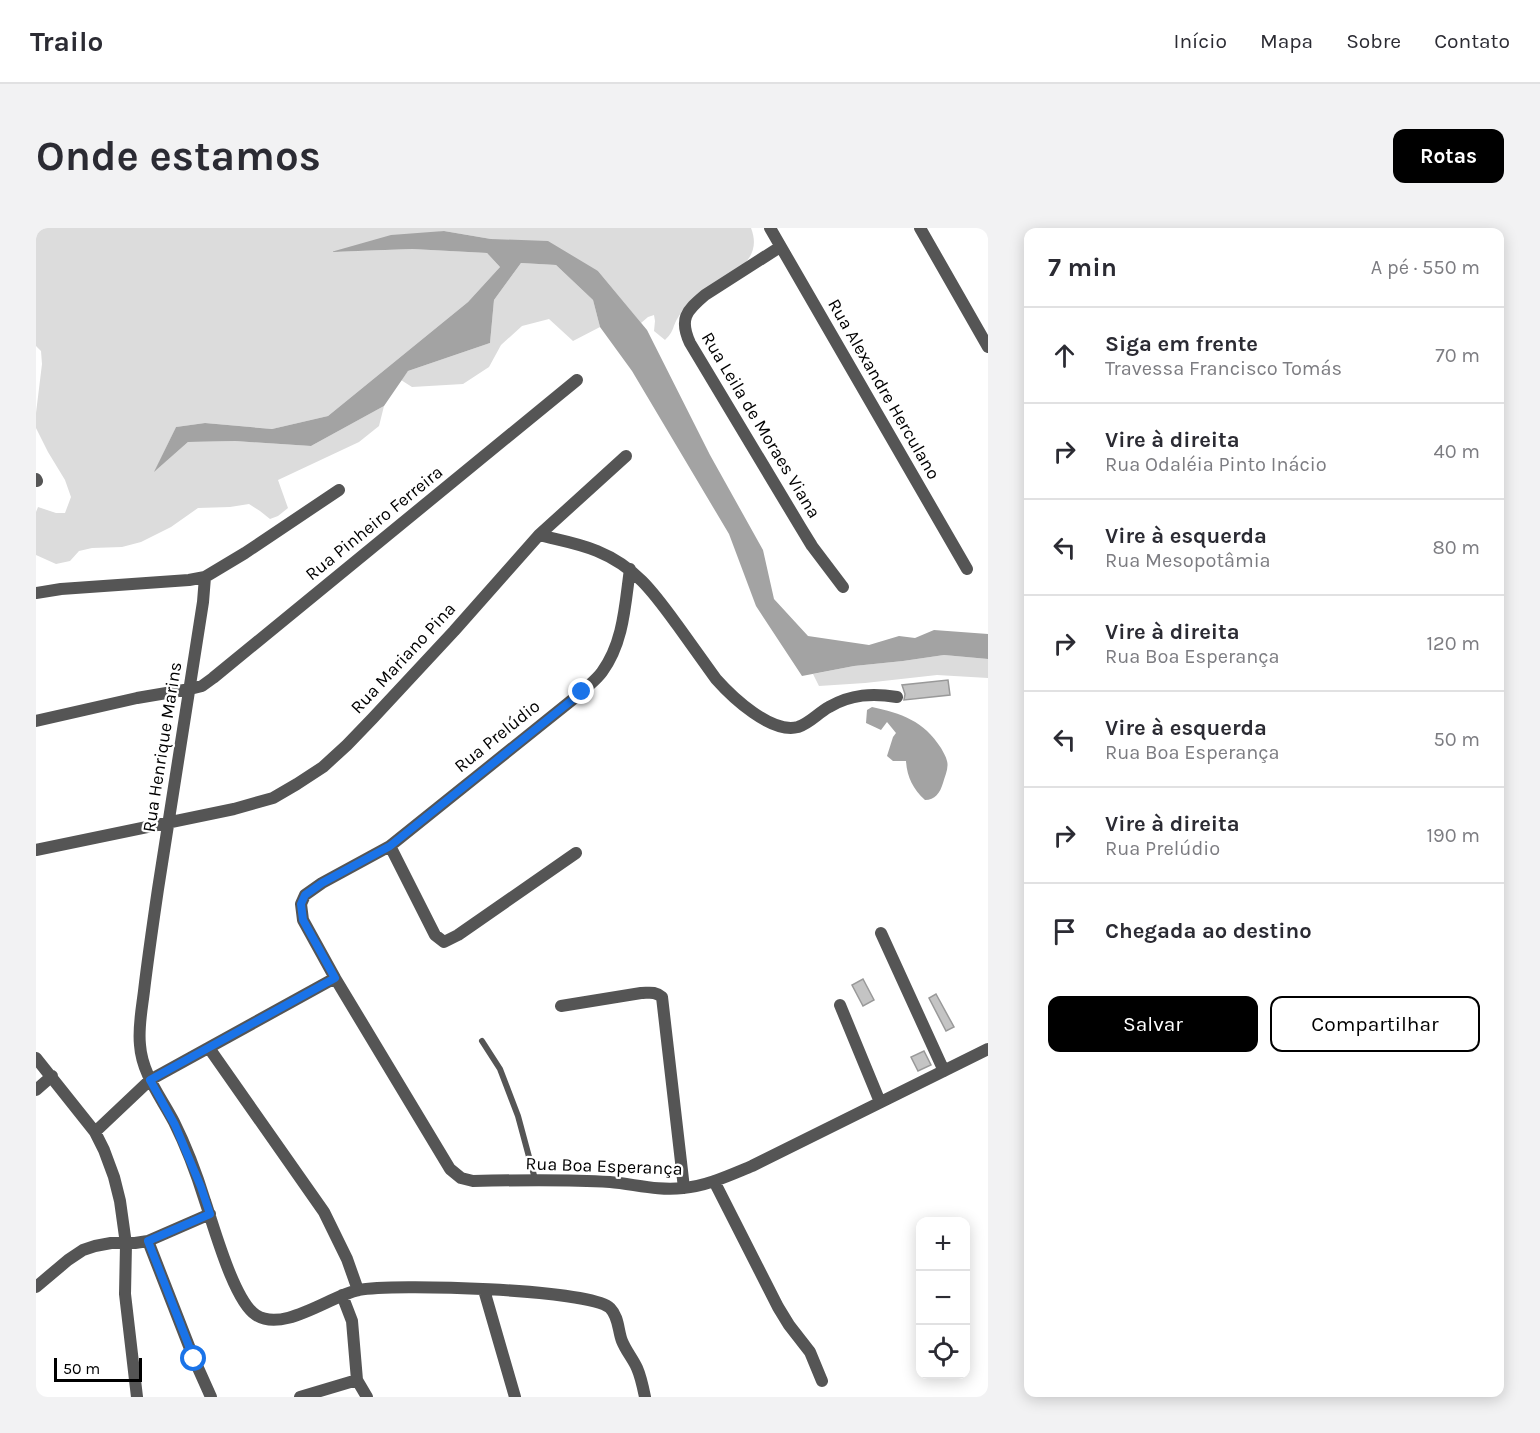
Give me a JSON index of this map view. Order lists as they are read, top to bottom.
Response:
{
  "streets": {
    "street": [
      "Rua Alexandre Herculano",
      "Rua Leila de Moraes Viana",
      "Rua Pinheiro Ferreira",
      "Rua Mariano Pina",
      "Rua Prelúdio",
      "Rua Henrique Marins",
      "Rua Boa Esperança"
    ]
  },
  "crossings": [
    ["Rua Alexandre Herculano", "Rua Leila de Moraes Viana"],
    ["Rua Pinheiro Ferreira", "Rua Henrique Marins"],
    ["Rua Mariano Pina", "Rua Henrique Marins"],
    ["Rua Prelúdio", "Rua Boa Esperança"]
  ],
  "scale_bar": "50 m",
  "page": {
    "header": "Trailo",
    "nav": [
      "Início",
      "Mapa",
      "Sobre",
      "Contato"
    ],
    "buttons": [
      "Rotas",
      ["Salvar", "Compartilhar"]
    ],
    "title": "Onde estamos",
    "heading": ["7 min", "A pé · 550 m"],
    "list": [
      ["Siga em frente", "Travessa Francisco Tomás", "70 m"],
      ["Vire à direita", "Rua Odaléia Pinto Inácio", "40 m"],
      ["Vire à esquerda", "Rua Mesopotâmia", "80 m"],
      ["Vire à direita", "Rua Boa Esperança", "120 m"],
      ["Vire à esquerda", "Rua Boa Esperança", "50 m"],
      ["Vire à direita", "Rua Prelúdio", "190 m"],
      "Chegada ao destino"
    ],
    "map_buttons": ["+", "−"],
    "scale": "50 m"
  }
}
